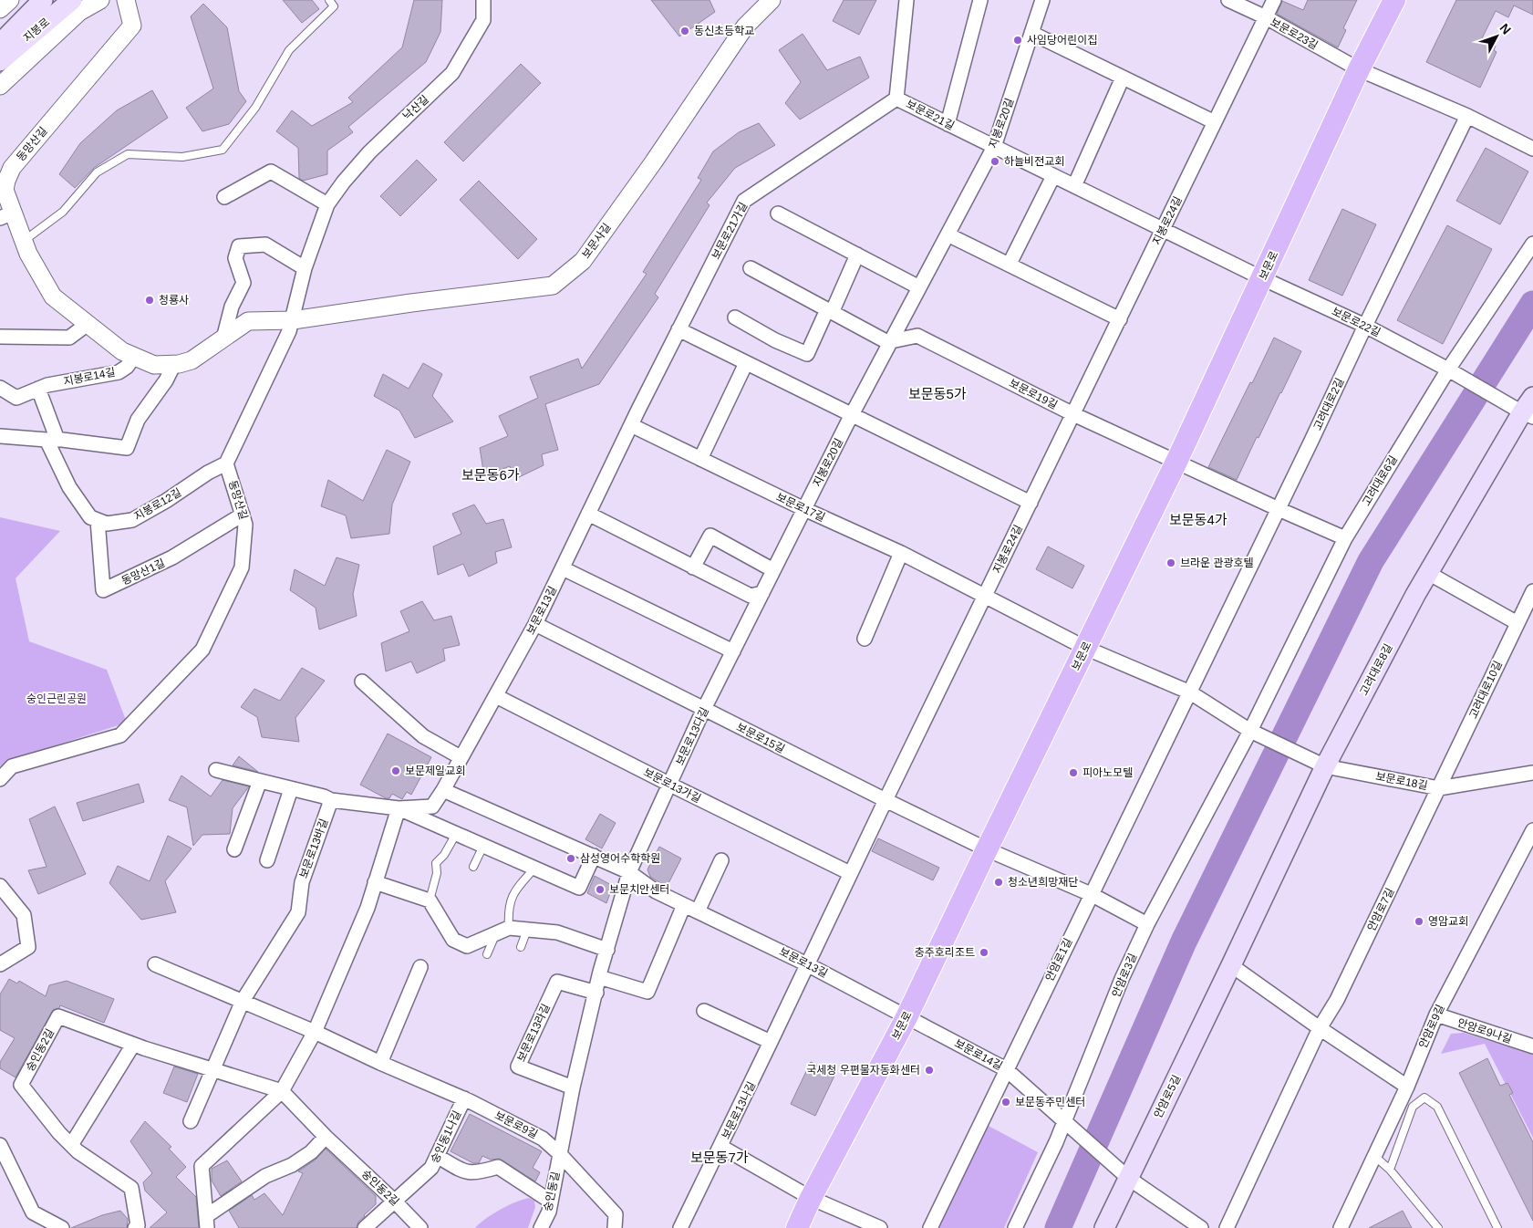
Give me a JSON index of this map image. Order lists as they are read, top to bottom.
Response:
{
  "streets": {
    "main road": [
      "지봉로",
      "보문로",
      "고려대로8길",
      "안암로5길"
    ],
    "street": [
      "보문로23길",
      "낙산길",
      "보문로21길",
      "지봉로20길",
      "동망산길",
      "지봉로24길",
      "보문로21가길",
      "보문사길",
      "보문로22길",
      "지봉로14길",
      "보문로19길",
      "고려대로2길",
      "고려대로6길",
      "지봉로12길",
      "보문로17길",
      "동망산1길",
      "보문로13길",
      "고려대로10길",
      "보문로13다길",
      "보문로15길",
      "보문로18길",
      "보문로13가길",
      "보문로13바길",
      "안암로7길",
      "안암로1길",
      "안암로3길",
      "안암로9길",
      "안암로9나길",
      "보문로13라길",
      "숭인동2길",
      "보문로14길",
      "보문로13나길",
      "보문로9길",
      "숭인동1나길",
      "숭인동길"
    ]
  },
  "crossings": [
    ["보문로23길", "지봉로24길"],
    ["보문로23길", "보문로"],
    ["낙산길", "동망산길"],
    ["낙산길", "보문사길"],
    ["보문로21길", "지봉로20길"],
    ["보문로21길", "지봉로24길"],
    ["보문로21길", "보문로21가길"],
    ["보문로21길", "보문로"],
    ["보문로21길", "보문로22길"],
    ["지봉로20길", "보문로19길"],
    ["지봉로20길", "보문로17길"],
    ["지봉로20길", "보문로13다길"],
    ["동망산길", "보문사길"],
    ["동망산길", "지봉로14길"],
    ["동망산길", "지봉로12길"],
    ["동망산길", "동망산1길"],
    ["지봉로24길", "보문로19길"],
    ["지봉로24길", "보문로17길"],
    ["보문로21가길", "보문로17길"],
    ["보문로21가길", "보문로13길"],
    ["보문로", "보문로22길"],
    ["보문로", "보문로19길"],
    ["보문로", "보문로17길"],
    ["보문로", "보문로13길"],
    ["보문로", "보문로15길"],
    ["보문로", "보문로14길"],
    ["보문로22길", "고려대로2길"],
    ["보문로22길", "고려대로6길"],
    ["보문로22길", "고려대로8길"],
    ["고려대로2길", "안암로1길"],
    ["고려대로6길", "보문로18길"],
    ["고려대로6길", "안암로3길"],
    ["지봉로12길", "동망산1길"],
    ["보문로17길", "보문로13길"],
    ["보문로17길", "보문로13다길"],
    ["보문로13길", "보문로13다길"],
    ["보문로13길", "보문로15길"],
    ["보문로13길", "보문로13가길"],
    ["보문로13길", "보문로13바길"],
    ["보문로13길", "보문로14길"],
    ["보문로13길", "보문로13나길"],
    ["고려대로8길", "보문로18길"],
    ["고려대로8길", "안암로5길"],
    ["고려대로10길", "보문로18길"],
    ["고려대로10길", "안암로7길"],
    ["보문로13다길", "보문로15길"],
    ["보문로13다길", "보문로13가길"],
    ["보문로18길", "안암로7길"],
    ["보문로18길", "안암로3길"],
    ["보문로18길", "안암로5길"],
    ["보문로13바길", "보문로9길"],
    ["안암로1길", "보문로14길"],
    ["안암로3길", "보문로14길"],
    ["안암로9길", "안암로9나길"],
    ["숭인동2길", "숭인동1나길"],
    ["보문로14길", "안암로5길"],
    ["보문로9길", "숭인동1나길"],
    ["보문로9길", "숭인동길"]
  ],
  "districts": [
    "보문동5가",
    "보문동6가",
    "보문동4가",
    "보문동7가"
  ],
  "parks": ["숭인근린공원"],
  "places": [
    "동신초등학교",
    "사임당어린이집",
    "하늘비전교회",
    "청룡사",
    "브라운 관광호텔",
    "보문제일교회",
    "피아노모텔",
    "삼성영어수학학원",
    "청소년희망재단",
    "보문치안센터",
    "영암교회",
    "충주호리조트",
    "국세청 우편물자동화센터",
    "보문동주민센터"
  ],
  "north": "top right"
}
